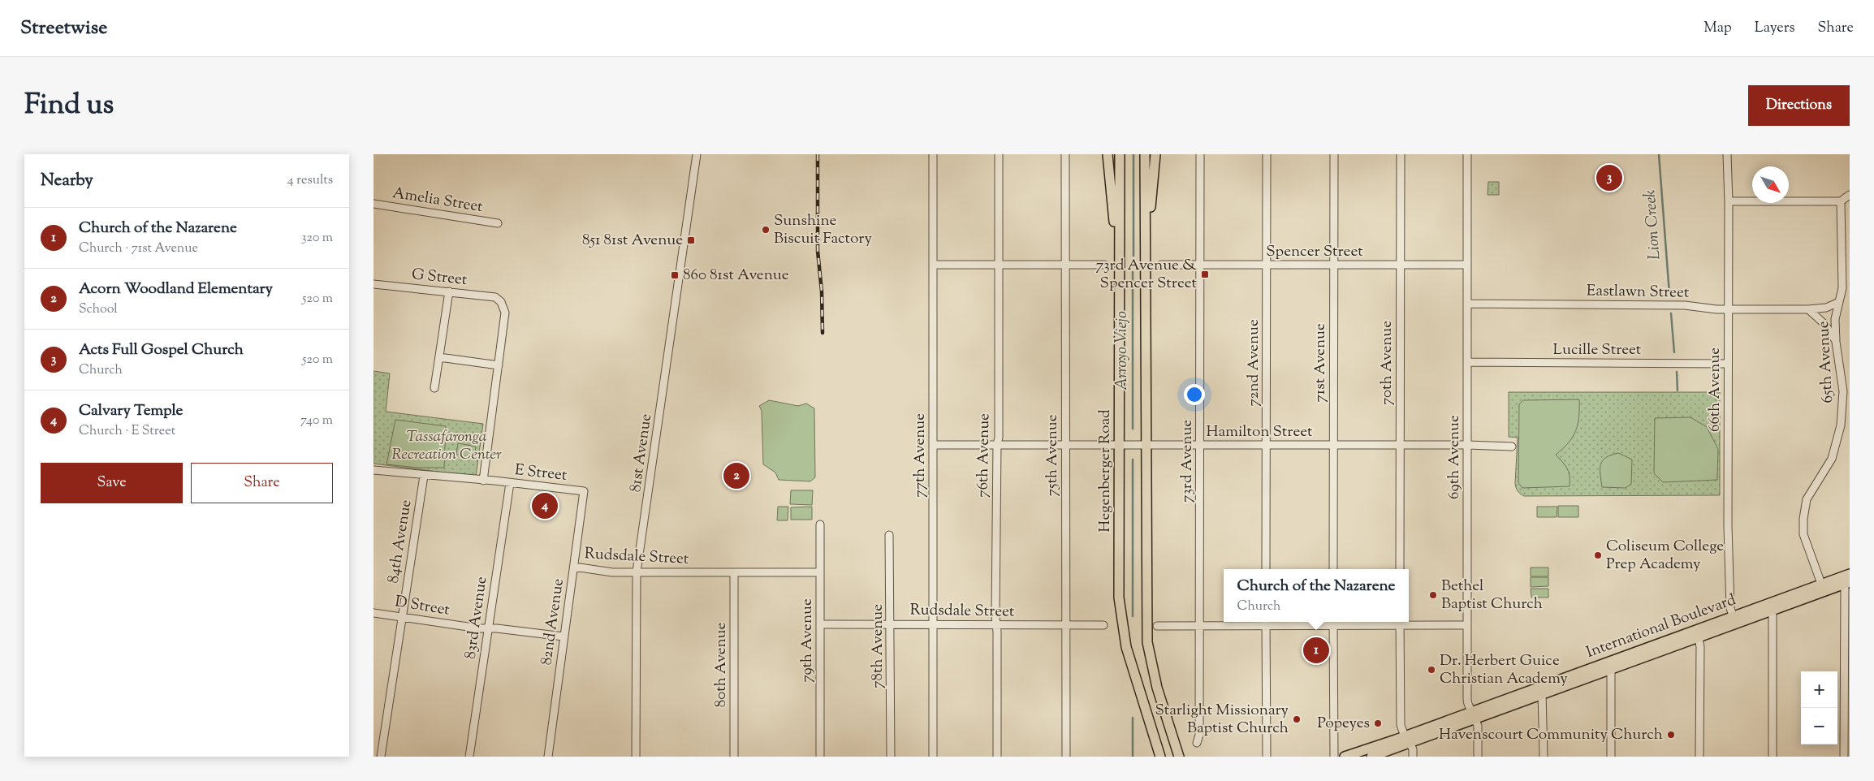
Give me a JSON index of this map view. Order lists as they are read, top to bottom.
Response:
{
  "streets": {
    "main road": ["Hegenberger Road", "International Boulevard"],
    "street": [
      "Amelia Street",
      "Spencer Street",
      "G Street",
      "Eastlawn Street",
      "Lucille Street",
      "65th Avenue",
      "72nd Avenue",
      "71st Avenue",
      "70th Avenue",
      "66th Avenue",
      "Hamilton Street",
      "81st Avenue",
      "77th Avenue",
      "76th Avenue",
      "75th Avenue",
      "69th Avenue",
      "73rd Avenue",
      "E Street",
      "84th Avenue",
      "Rudsdale Street",
      "D Street",
      "83rd Avenue",
      "82nd Avenue",
      "79th Avenue",
      "78th Avenue",
      "80th Avenue"
    ]
  },
  "crossings": [
    ["Spencer Street", "72nd Avenue"],
    ["Spencer Street", "71st Avenue"],
    ["Spencer Street", "70th Avenue"],
    ["Spencer Street", "69th Avenue"],
    ["Spencer Street", "73rd Avenue"],
    ["Eastlawn Street", "65th Avenue"],
    ["Eastlawn Street", "66th Avenue"],
    ["Eastlawn Street", "69th Avenue"],
    ["Lucille Street", "66th Avenue"],
    ["Lucille Street", "69th Avenue"],
    ["65th Avenue", "International Boulevard"],
    ["72nd Avenue", "Hamilton Street"],
    ["71st Avenue", "Hamilton Street"],
    ["70th Avenue", "Hamilton Street"],
    ["66th Avenue", "International Boulevard"],
    ["Hamilton Street", "77th Avenue"],
    ["Hamilton Street", "76th Avenue"],
    ["Hamilton Street", "75th Avenue"],
    ["Hamilton Street", "69th Avenue"],
    ["Hamilton Street", "73rd Avenue"],
    ["Hamilton Street", "Hegenberger Road"],
    ["81st Avenue", "Rudsdale Street"],
    ["77th Avenue", "Rudsdale Street"],
    ["76th Avenue", "Rudsdale Street"],
    ["75th Avenue", "Rudsdale Street"],
    ["69th Avenue", "International Boulevard"],
    ["E Street", "84th Avenue"],
    ["E Street", "83rd Avenue"],
    ["E Street", "82nd Avenue"],
    ["84th Avenue", "D Street"],
    ["Rudsdale Street", "82nd Avenue"],
    ["Rudsdale Street", "79th Avenue"],
    ["Rudsdale Street", "78th Avenue"],
    ["Rudsdale Street", "80th Avenue"],
    ["D Street", "83rd Avenue"],
    ["D Street", "82nd Avenue"]
  ],
  "water": ["Lion Creek", "Arroyo Viejo"],
  "parks": ["Tassafaronga Recreation Center"],
  "places": {
    "other": [
      "Sunshine Biscuit Factory",
      "Coliseum College Prep Academy",
      "Bethel Baptist Church",
      "Dr. Herbert Guice Christian Academy",
      "Starlight Missionary Baptist Church",
      "Popeyes",
      "Havenscourt Community Church"
    ],
    "transit": ["851 81st Avenue", "73rd Avenue & Spencer Street", "860 81st Avenue"]
  },
  "north": "bottom right",
  "page": {
    "header": "Streetwise",
    "nav": ["Map", "Layers", "Share"],
    "title": "Find us",
    "buttons": [
      "Directions",
      ["Save", "Share"]
    ],
    "heading": ["Nearby", "4 results"],
    "pins": [
      "3",
      "2",
      "4",
      "1"
    ],
    "list": [
      {
        "mark": "1",
        "name": "Church of the Nazarene",
        "note": "Church · 71st Avenue",
        "value": "320 m"
      },
      {
        "mark": "2",
        "name": "Acorn Woodland Elementary",
        "note": "School",
        "value": "520 m"
      },
      {
        "mark": "3",
        "name": "Acts Full Gospel Church",
        "note": "Church",
        "value": "520 m"
      },
      {
        "mark": "4",
        "name": "Calvary Temple",
        "note": "Church · E Street",
        "value": "740 m"
      }
    ],
    "popup": ["Church of the Nazarene", "Church"],
    "map_buttons": ["+", "−"]
  }
}
